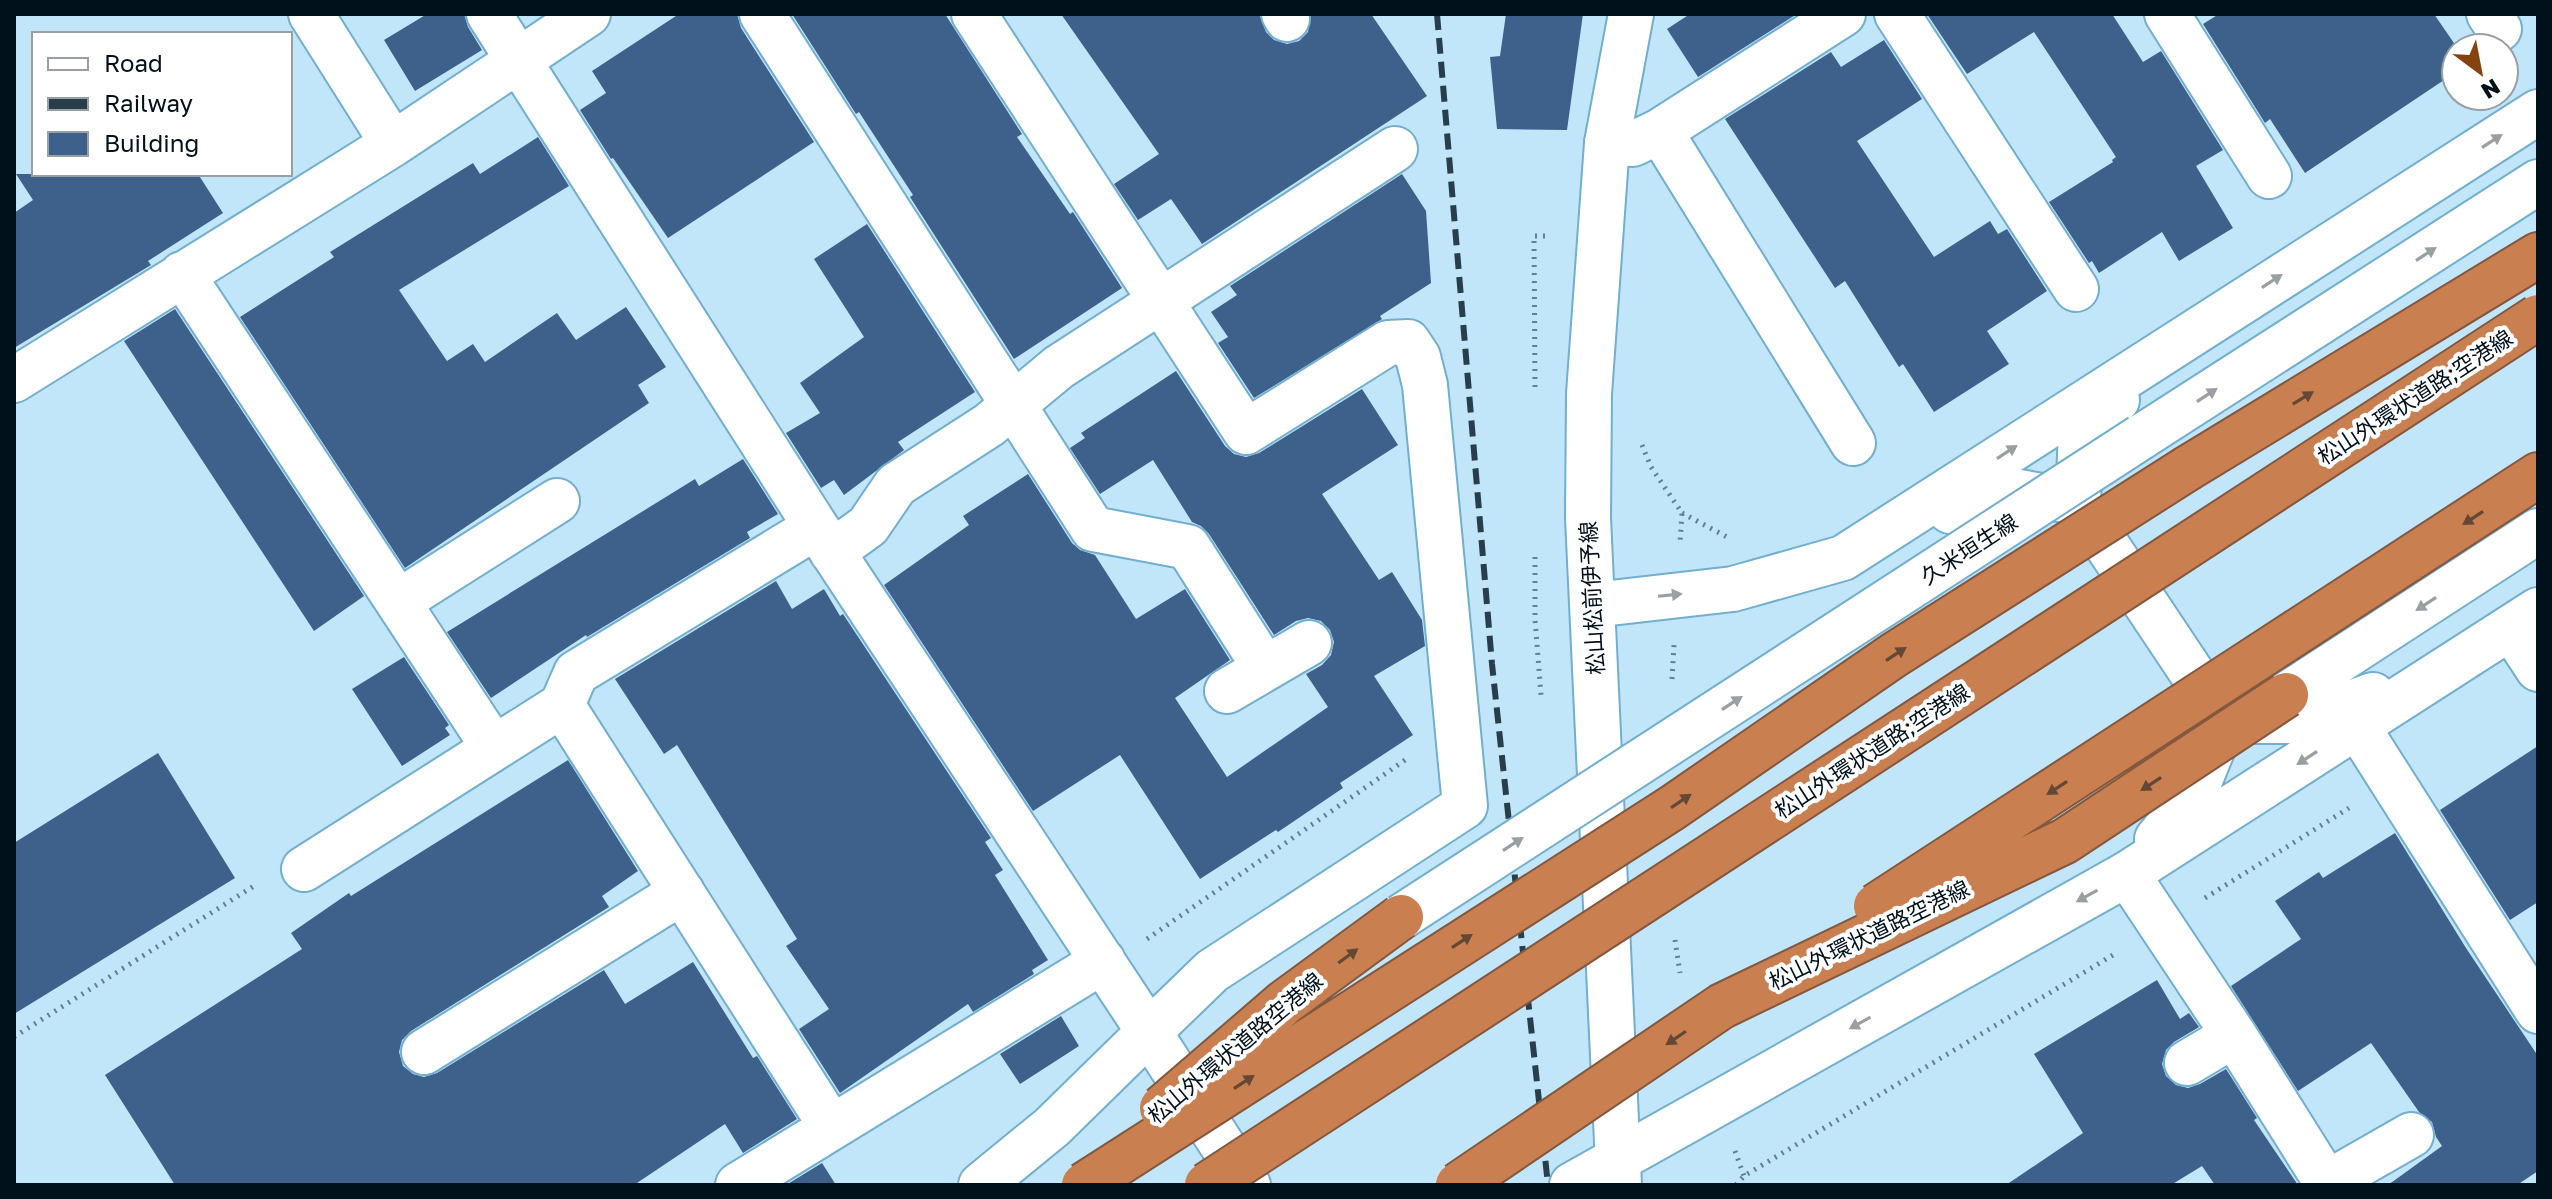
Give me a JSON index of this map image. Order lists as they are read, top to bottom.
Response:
{
  "streets": {
    "highway": ["松山外環状道路;空港線", "松山外環状道路空港線"],
    "street": ["久米垣生線", "松山松前伊予線"]
  },
  "crossings": [
    ["久米垣生線", "松山外環状道路空港線"]
  ],
  "legend": ["Road", "Railway", "Building"],
  "north": "bottom right"
}
